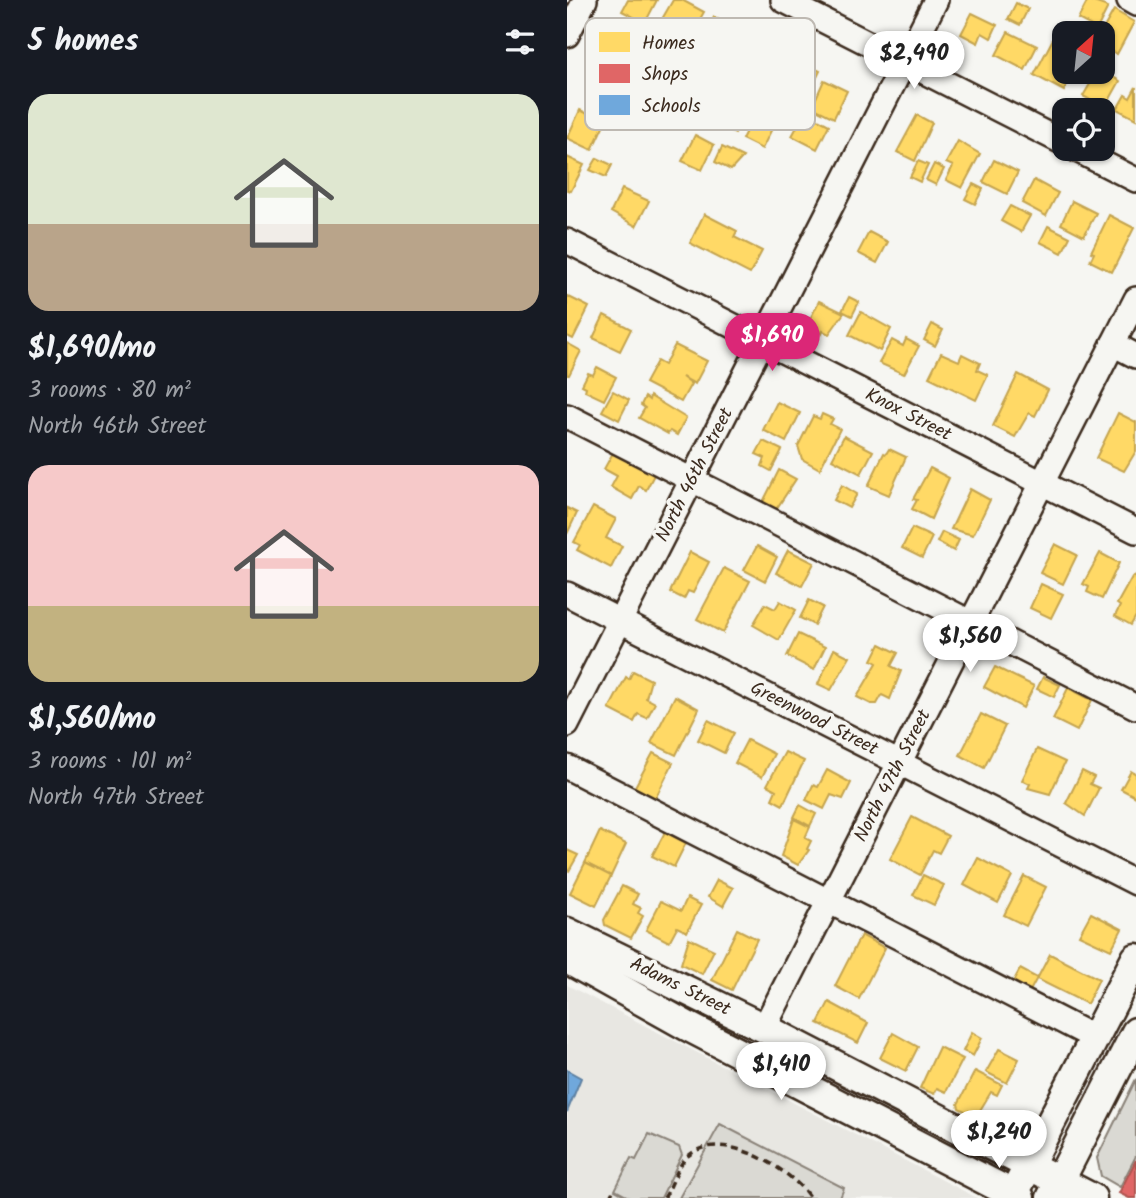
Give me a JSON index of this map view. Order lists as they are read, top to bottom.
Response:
{
  "streets": {
    "main road": ["Adams Street"],
    "street": [
      "Knox Street",
      "North 46th Street",
      "Greenwood Street",
      "North 47th Street"
    ]
  },
  "crossings": [
    ["Knox Street", "North 46th Street"],
    ["Knox Street", "North 47th Street"],
    ["North 46th Street", "Greenwood Street"],
    ["Greenwood Street", "North 47th Street"],
    ["North 47th Street", "Adams Street"]
  ],
  "legend": ["Homes", "Shops", "Schools"],
  "north": "top right",
  "page": {
    "heading": "5 homes",
    "price": [
      "$2,490",
      "$1,690",
      "$1,560",
      "$1,410",
      "$1,240"
    ],
    "list": [
      {
        "name": "$1,690/mo",
        "note": "3 rooms · 80 m² · North 46th Street"
      },
      {
        "name": "$1,560/mo",
        "note": "3 rooms · 101 m² · North 47th Street"
      }
    ]
  }
}
